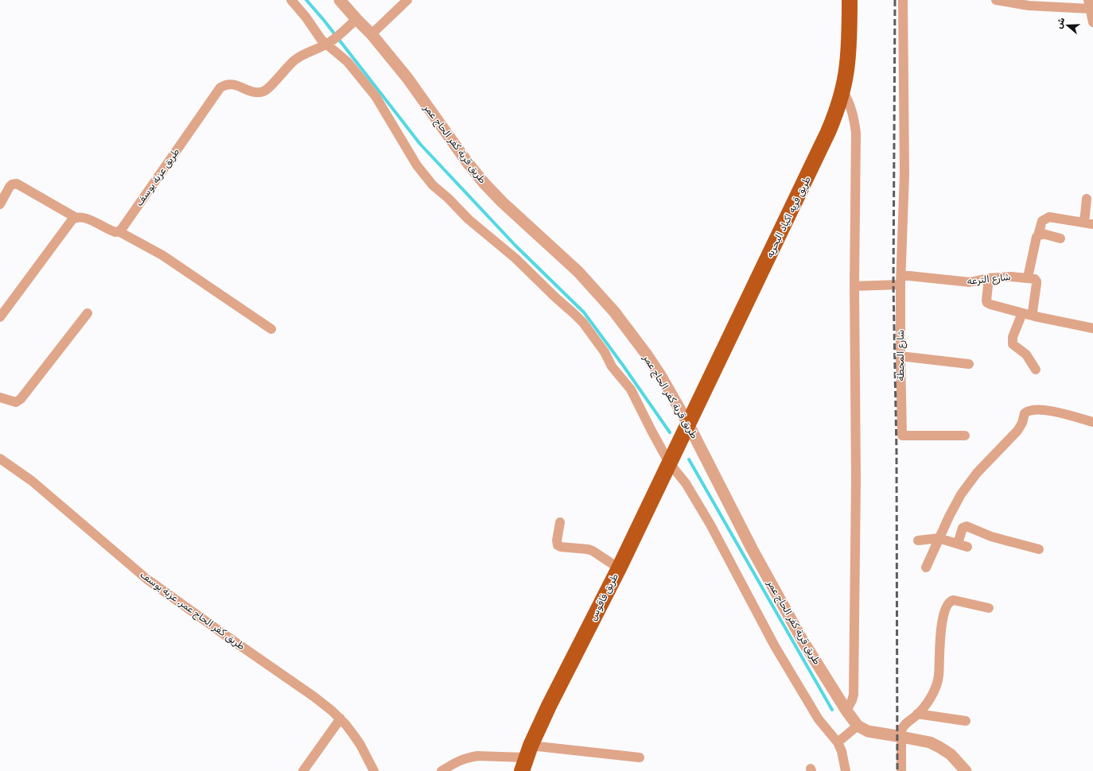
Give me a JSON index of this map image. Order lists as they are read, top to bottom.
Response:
{
  "streets": {
    "main road": ["طريق قريه اكياد البحريه", "طريق فاقوس"],
    "street": [
      "طريق قرية كفر الحاج عمر",
      "طريق عزبة يوسف",
      "شارع الترعه",
      "شارع المحطة",
      "طريق كفر الحاج عمر, عزبة يوسف"
    ]
  },
  "crossings": [
    ["طريق قرية كفر الحاج عمر", "طريق عزبة يوسف"],
    ["طريق قرية كفر الحاج عمر", "طريق قريه اكياد البحريه"],
    ["طريق قرية كفر الحاج عمر", "طريق فاقوس"],
    ["طريق قريه اكياد البحريه", "طريق فاقوس"],
    ["شارع الترعه", "شارع المحطة"]
  ],
  "north": "left"
}
